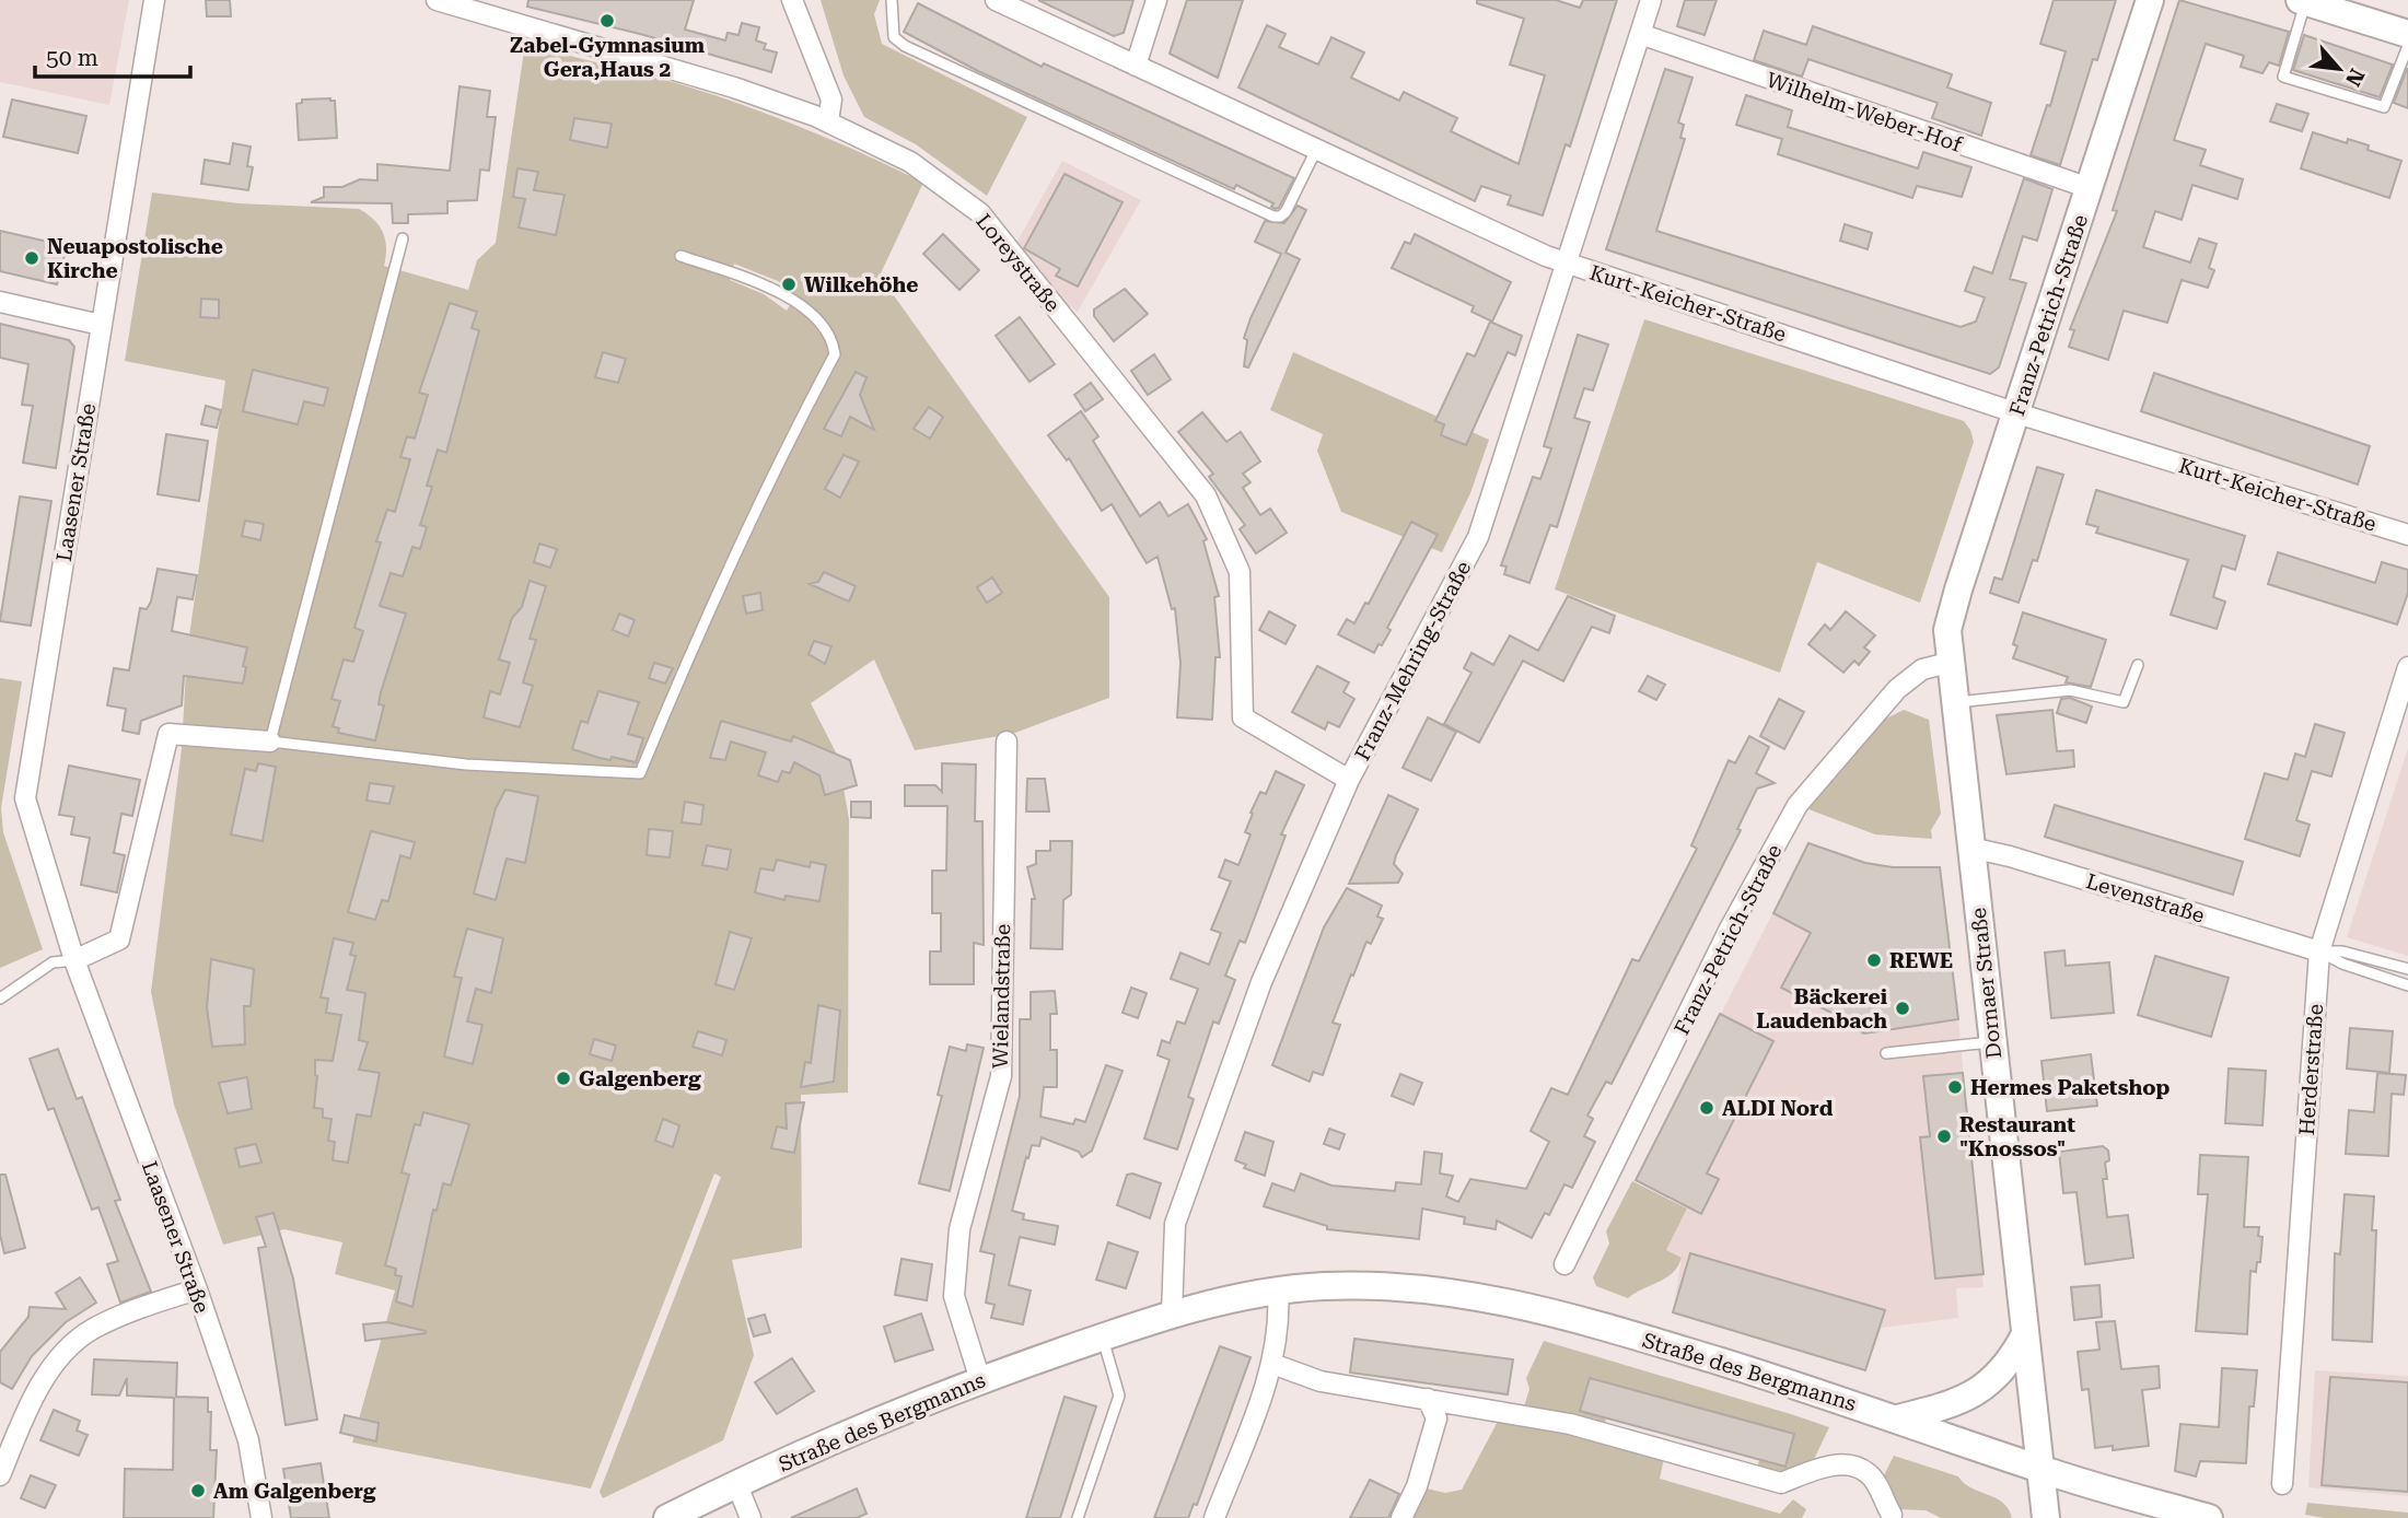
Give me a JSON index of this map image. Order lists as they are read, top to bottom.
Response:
{
  "streets": {
    "street": [
      "Wilhelm-Weber-Hof",
      "Loreystraße",
      "Kurt-Keicher-Straße",
      "Franz-Petrich-Straße",
      "Laasener Straße",
      "Franz-Mehring-Straße",
      "Levenstraße",
      "Dornaer Straße",
      "Wielandstraße",
      "Herderstraße",
      "Straße des Bergmanns"
    ]
  },
  "crossings": [
    ["Wilhelm-Weber-Hof", "Franz-Petrich-Straße"],
    ["Wilhelm-Weber-Hof", "Franz-Mehring-Straße"],
    ["Loreystraße", "Franz-Mehring-Straße"],
    ["Kurt-Keicher-Straße", "Franz-Petrich-Straße"],
    ["Kurt-Keicher-Straße", "Franz-Mehring-Straße"],
    ["Franz-Petrich-Straße", "Dornaer Straße"],
    ["Franz-Mehring-Straße", "Straße des Bergmanns"],
    ["Levenstraße", "Dornaer Straße"],
    ["Levenstraße", "Herderstraße"],
    ["Dornaer Straße", "Straße des Bergmanns"],
    ["Wielandstraße", "Straße des Bergmanns"]
  ],
  "places": [
    "Zabel-Gymnasium Gera,Haus 2",
    "Neuapostolische Kirche",
    "Wilkehöhe",
    "REWE",
    "Bäckerei Laudenbach",
    "Galgenberg",
    "Hermes Paketshop",
    "ALDI Nord",
    "Restaurant \"Knossos\"",
    "Am Galgenberg"
  ],
  "scale_bar": "50 m",
  "north": "bottom right"
}
